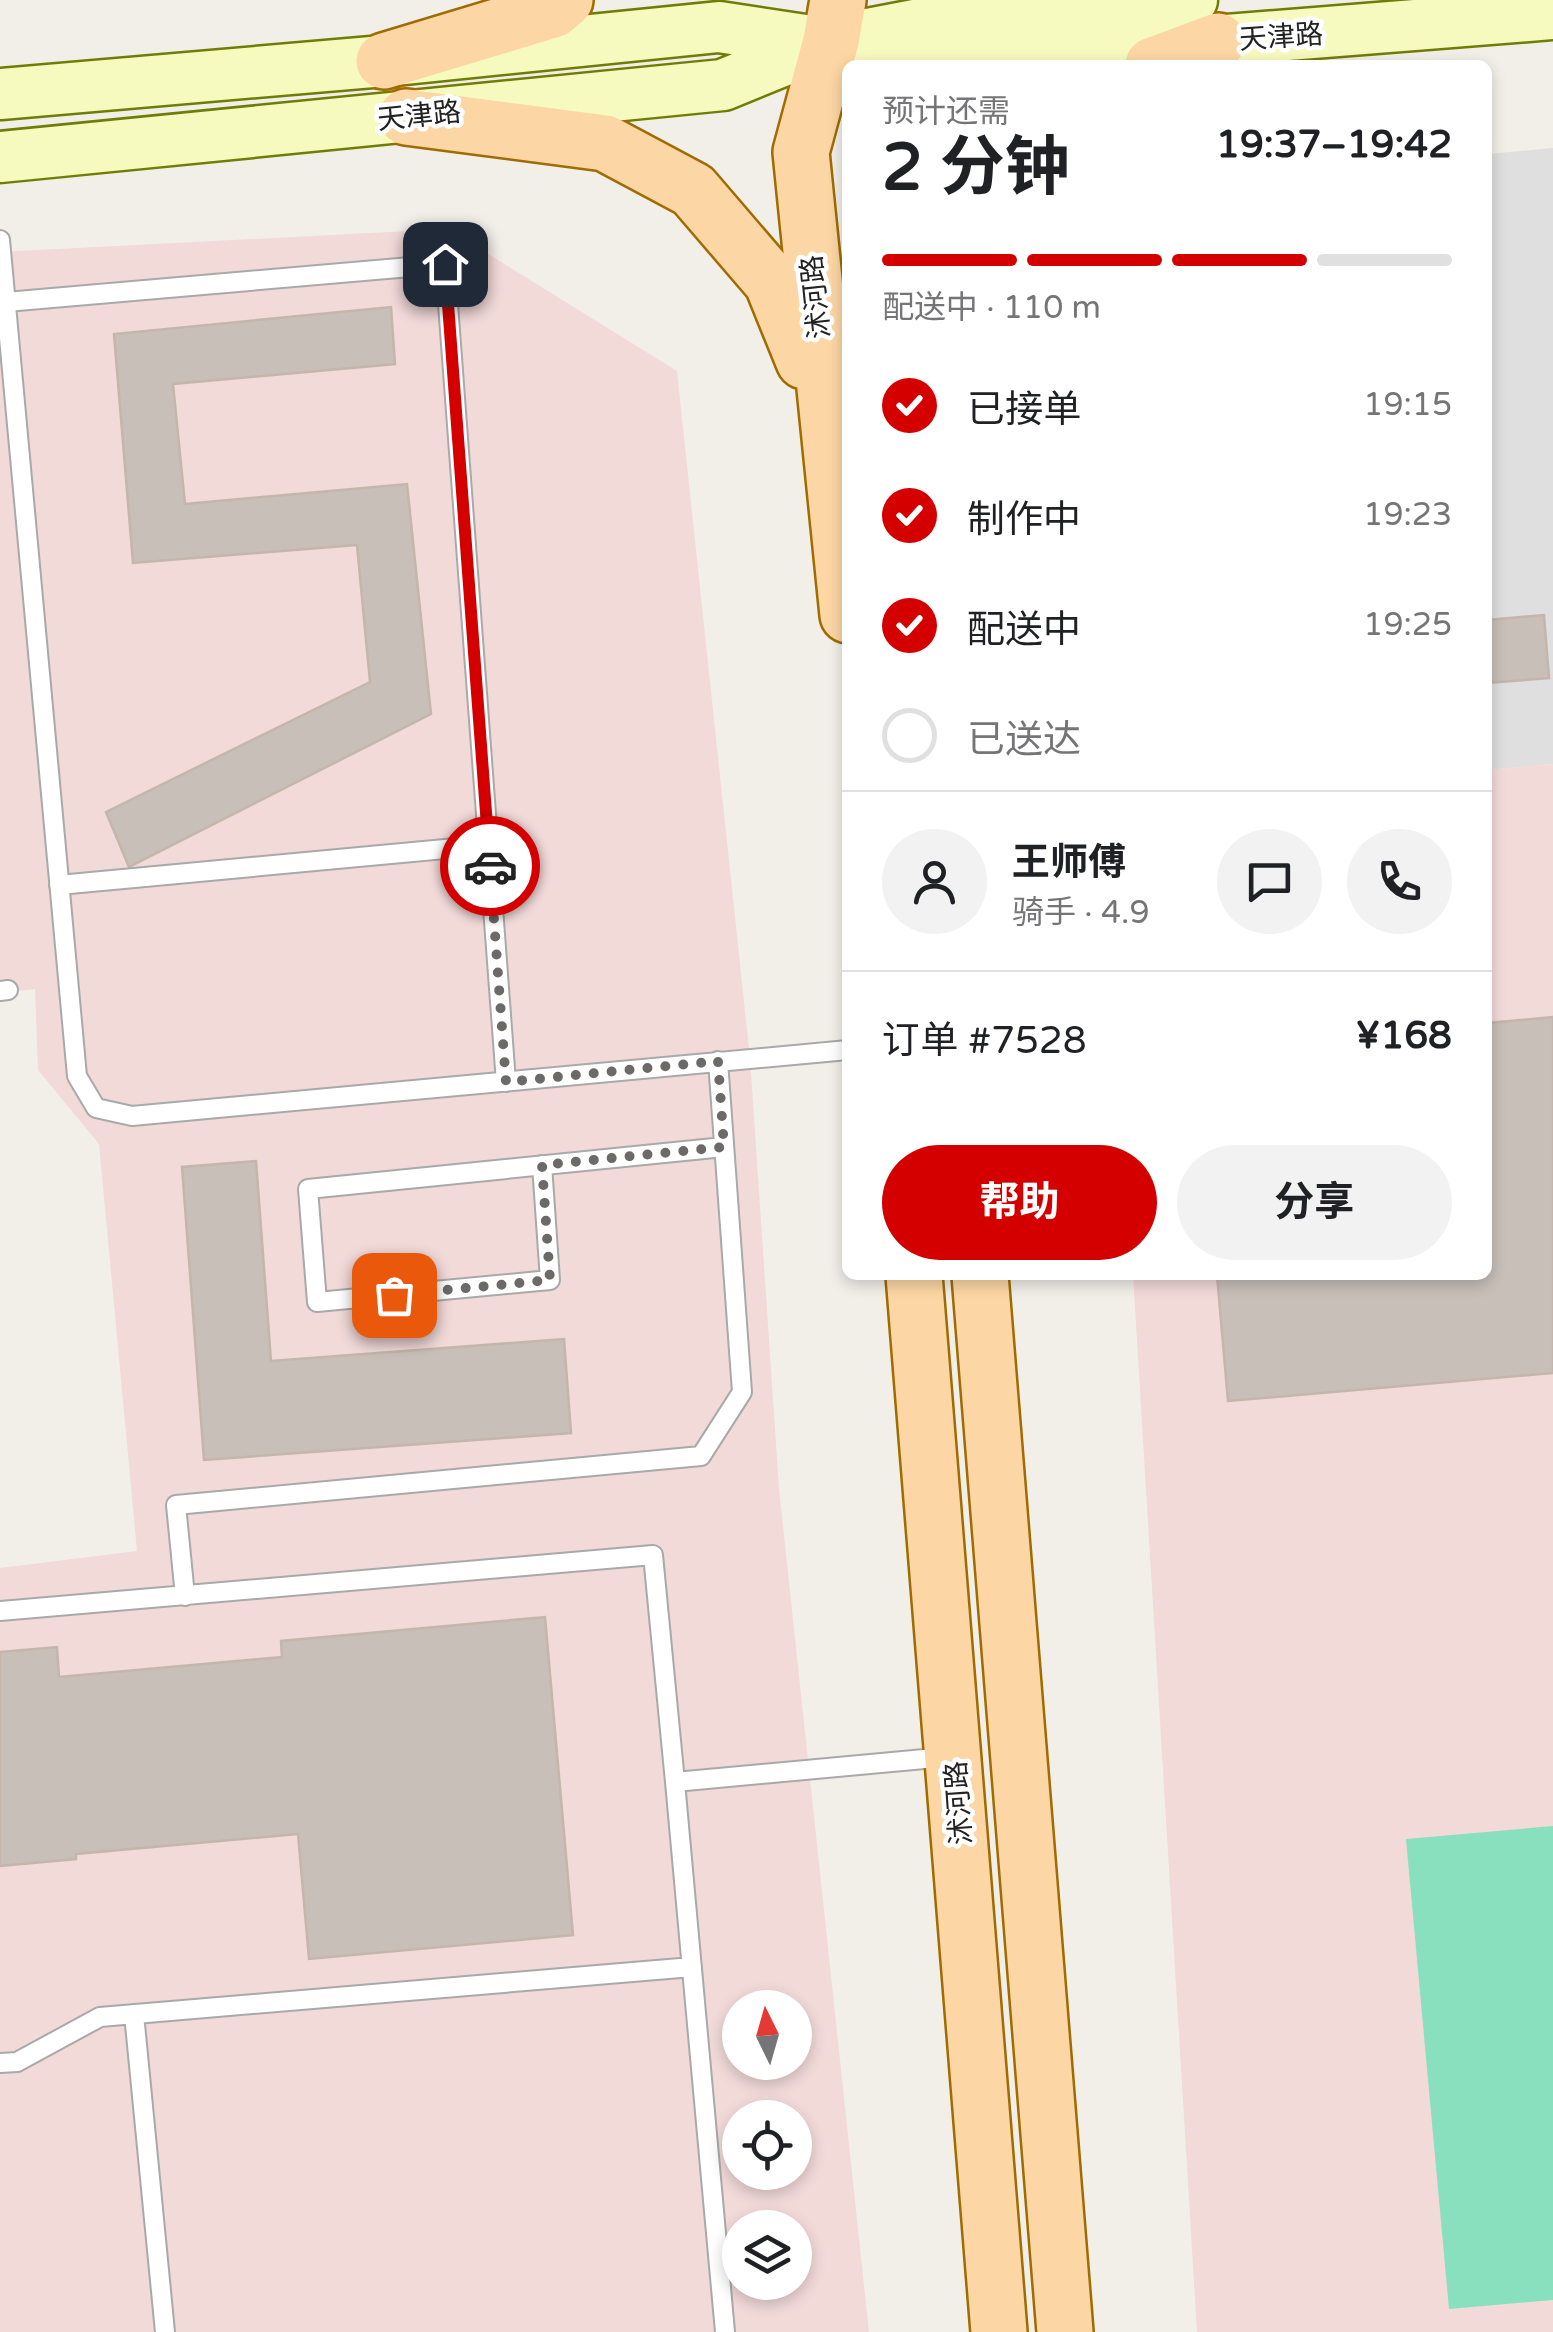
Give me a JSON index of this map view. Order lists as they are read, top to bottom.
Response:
{
  "streets": {
    "main road": ["天津路", "沭河路"]
  },
  "crossings": [
    ["天津路", "沭河路"]
  ],
  "north": "top",
  "page": {
    "heading": ["2 分钟", "预计还需", "19:37–19:42"],
    "panel": [
      "王师傅",
      "骑手 · 4.9",
      "订单 #7528",
      "¥168"
    ],
    "bar": "配送中 · 110 m",
    "list": [
      ["已接单", "19:15"],
      ["制作中", "19:23"],
      ["配送中", "19:25"],
      "已送达"
    ],
    "buttons": ["帮助", "分享"]
  }
}
